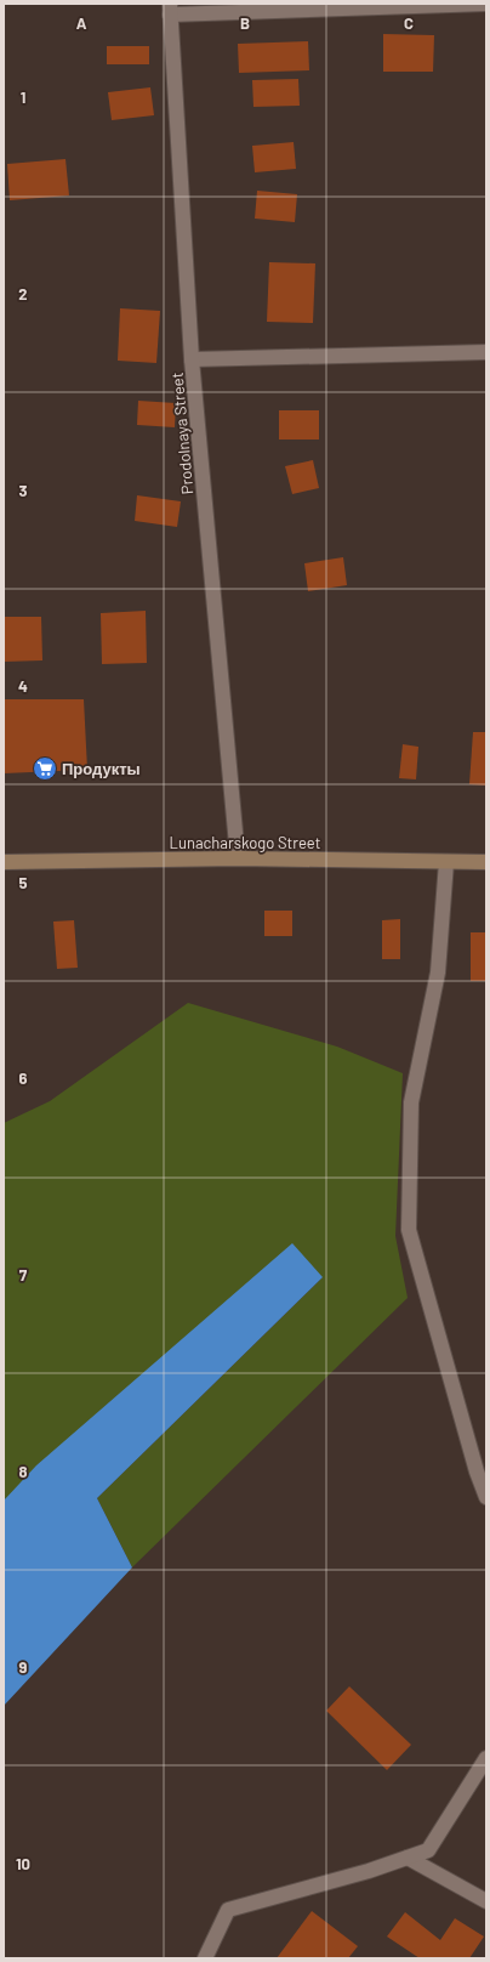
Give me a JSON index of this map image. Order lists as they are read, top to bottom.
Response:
{
  "streets": {
    "main road": ["Lunacharskogo Street"],
    "street": ["Prodolnaya Street"]
  },
  "crossings": [
    ["Prodolnaya Street", "Lunacharskogo Street"]
  ],
  "places": {
    "supermarket": ["Продукты"]
  },
  "grid": {
    "columns": ["A", "B", "C"],
    "rows": [
      "1",
      "2",
      "3",
      "4",
      "5",
      "6",
      "7",
      "8",
      "9",
      "10"
    ]
  }
}
